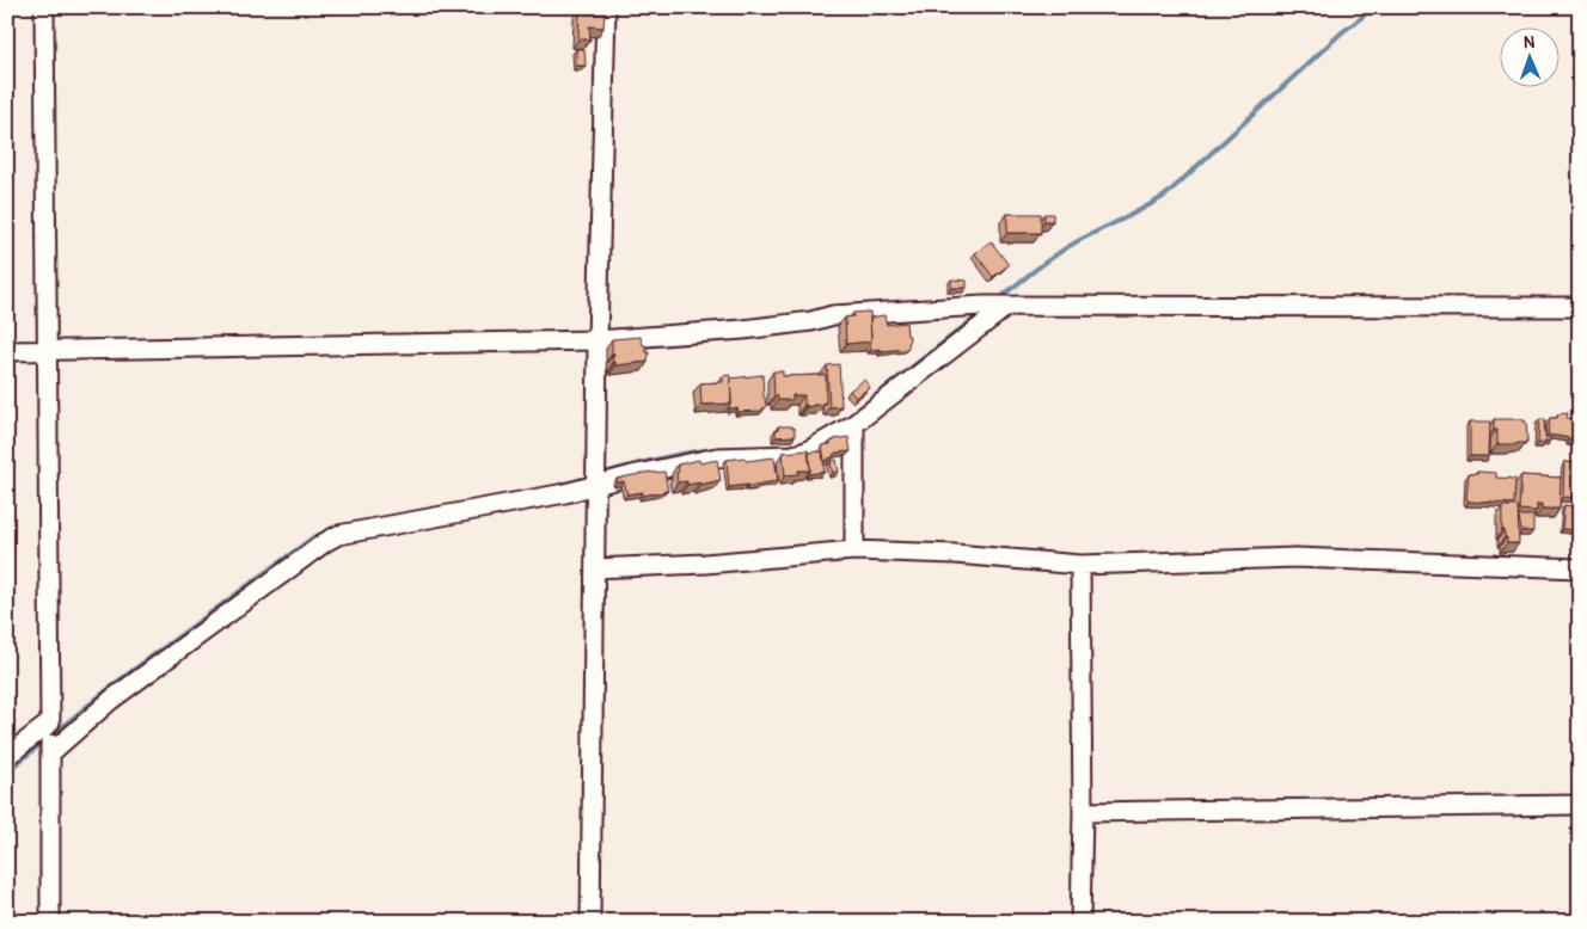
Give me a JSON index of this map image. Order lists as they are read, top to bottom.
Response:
{
  "north": "top"
}
